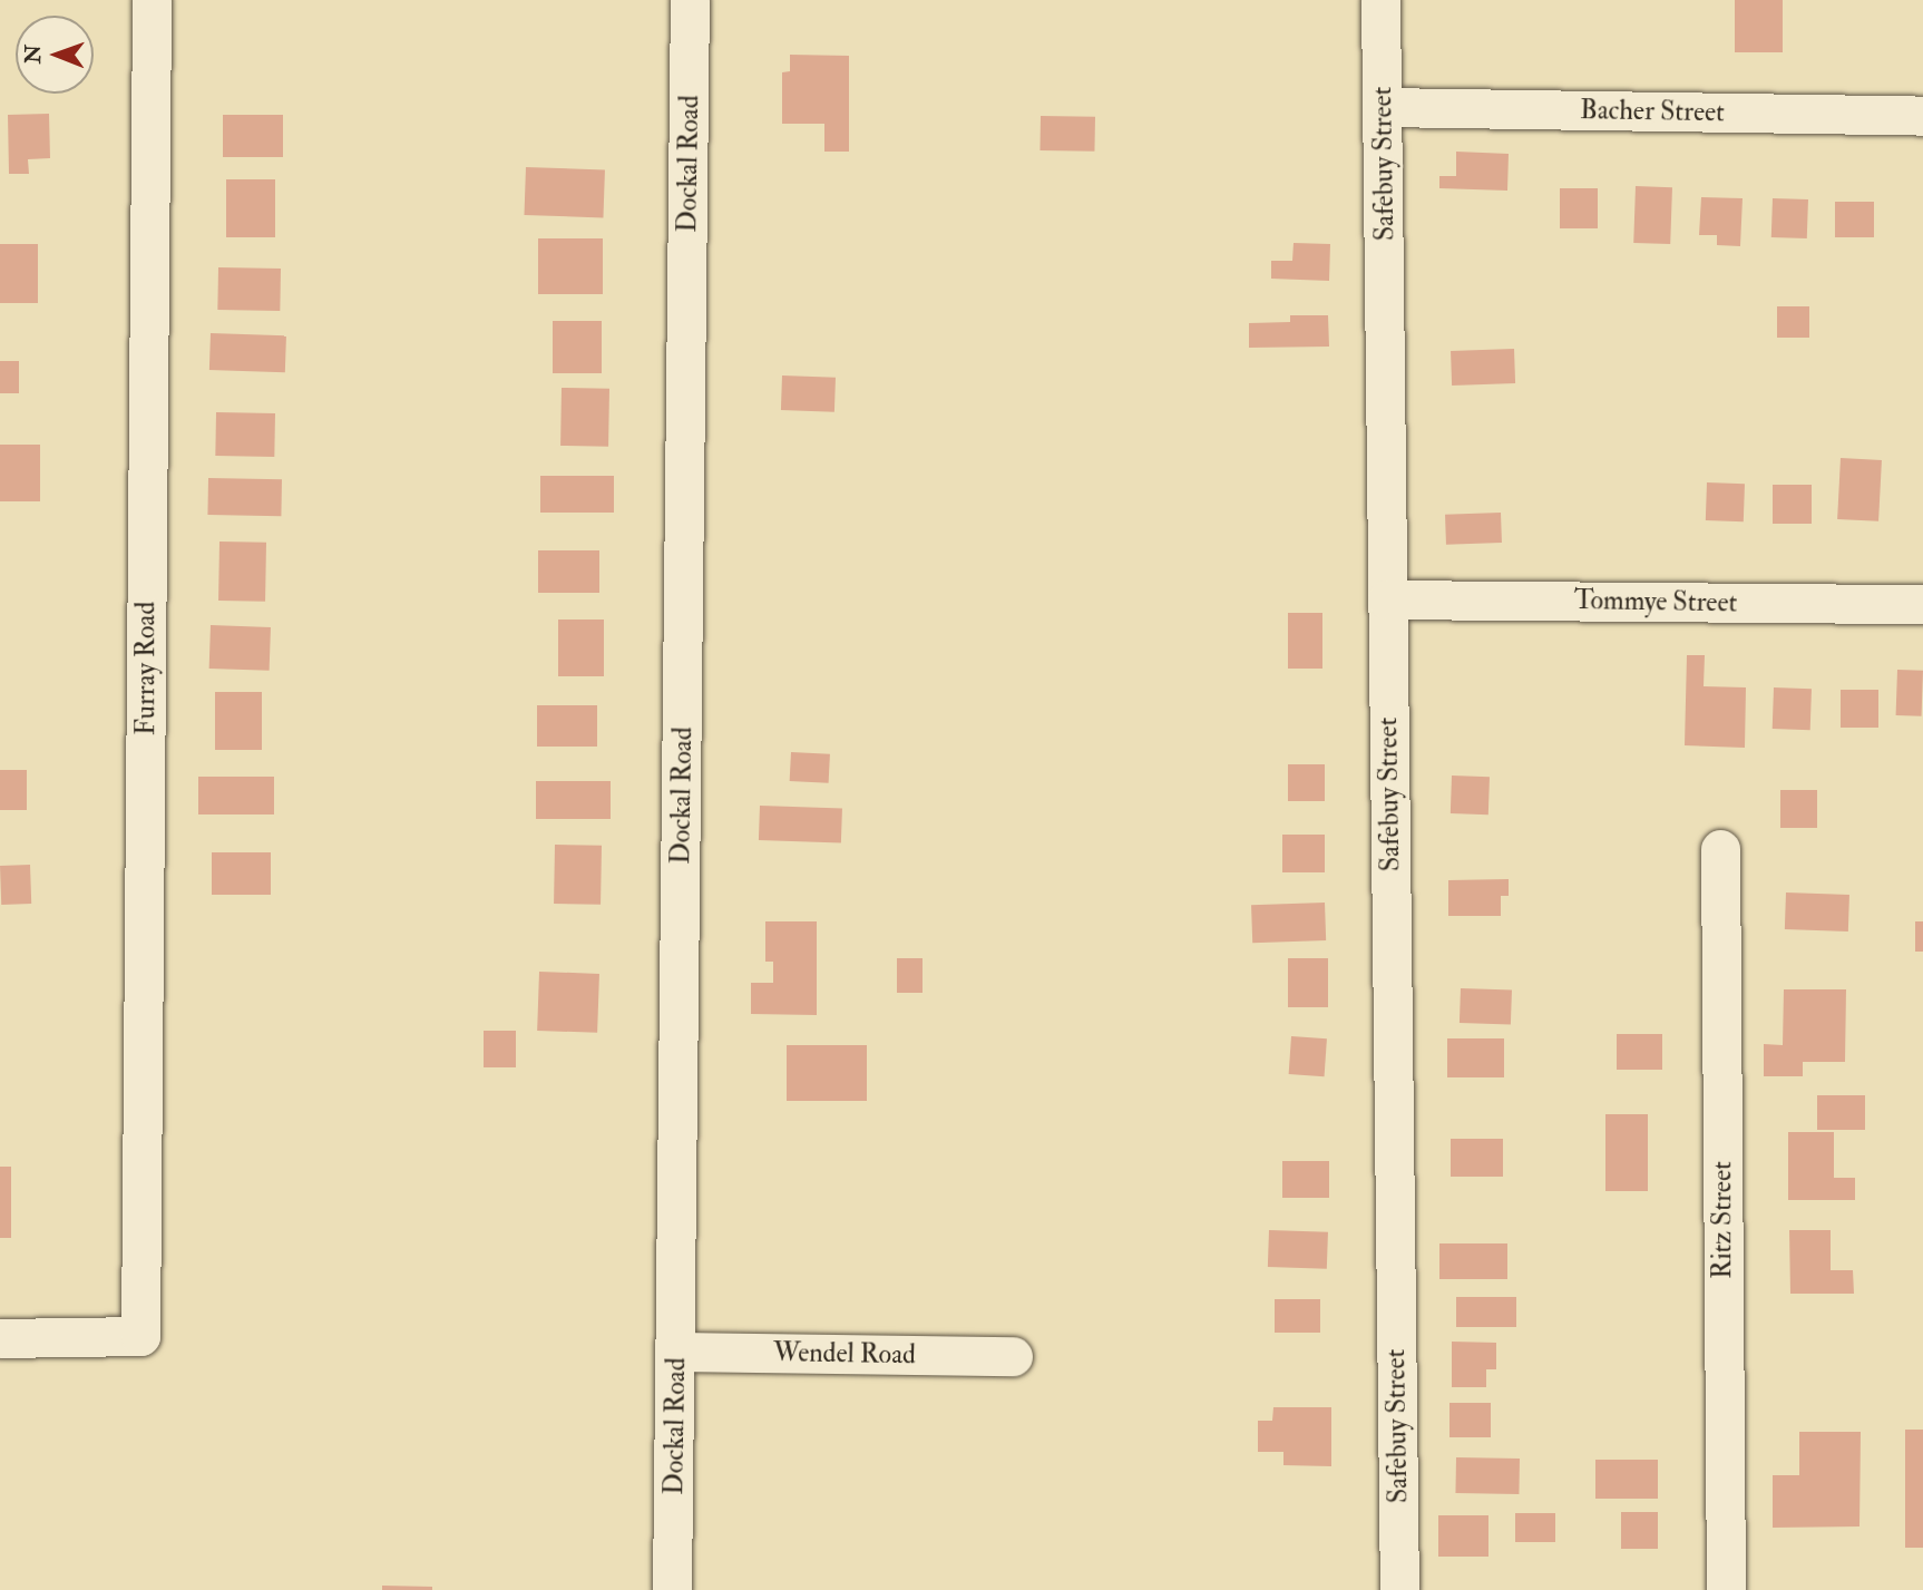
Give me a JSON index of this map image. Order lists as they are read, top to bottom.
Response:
{
  "streets": {
    "street": [
      "Bacher Street",
      "Dockal Road",
      "Safebuy Street",
      "Tommye Street",
      "Furray Road",
      "Ritz Street",
      "Wendel Road"
    ]
  },
  "crossings": [
    ["Bacher Street", "Safebuy Street"],
    ["Dockal Road", "Wendel Road"],
    ["Safebuy Street", "Tommye Street"]
  ],
  "north": "left"
}
